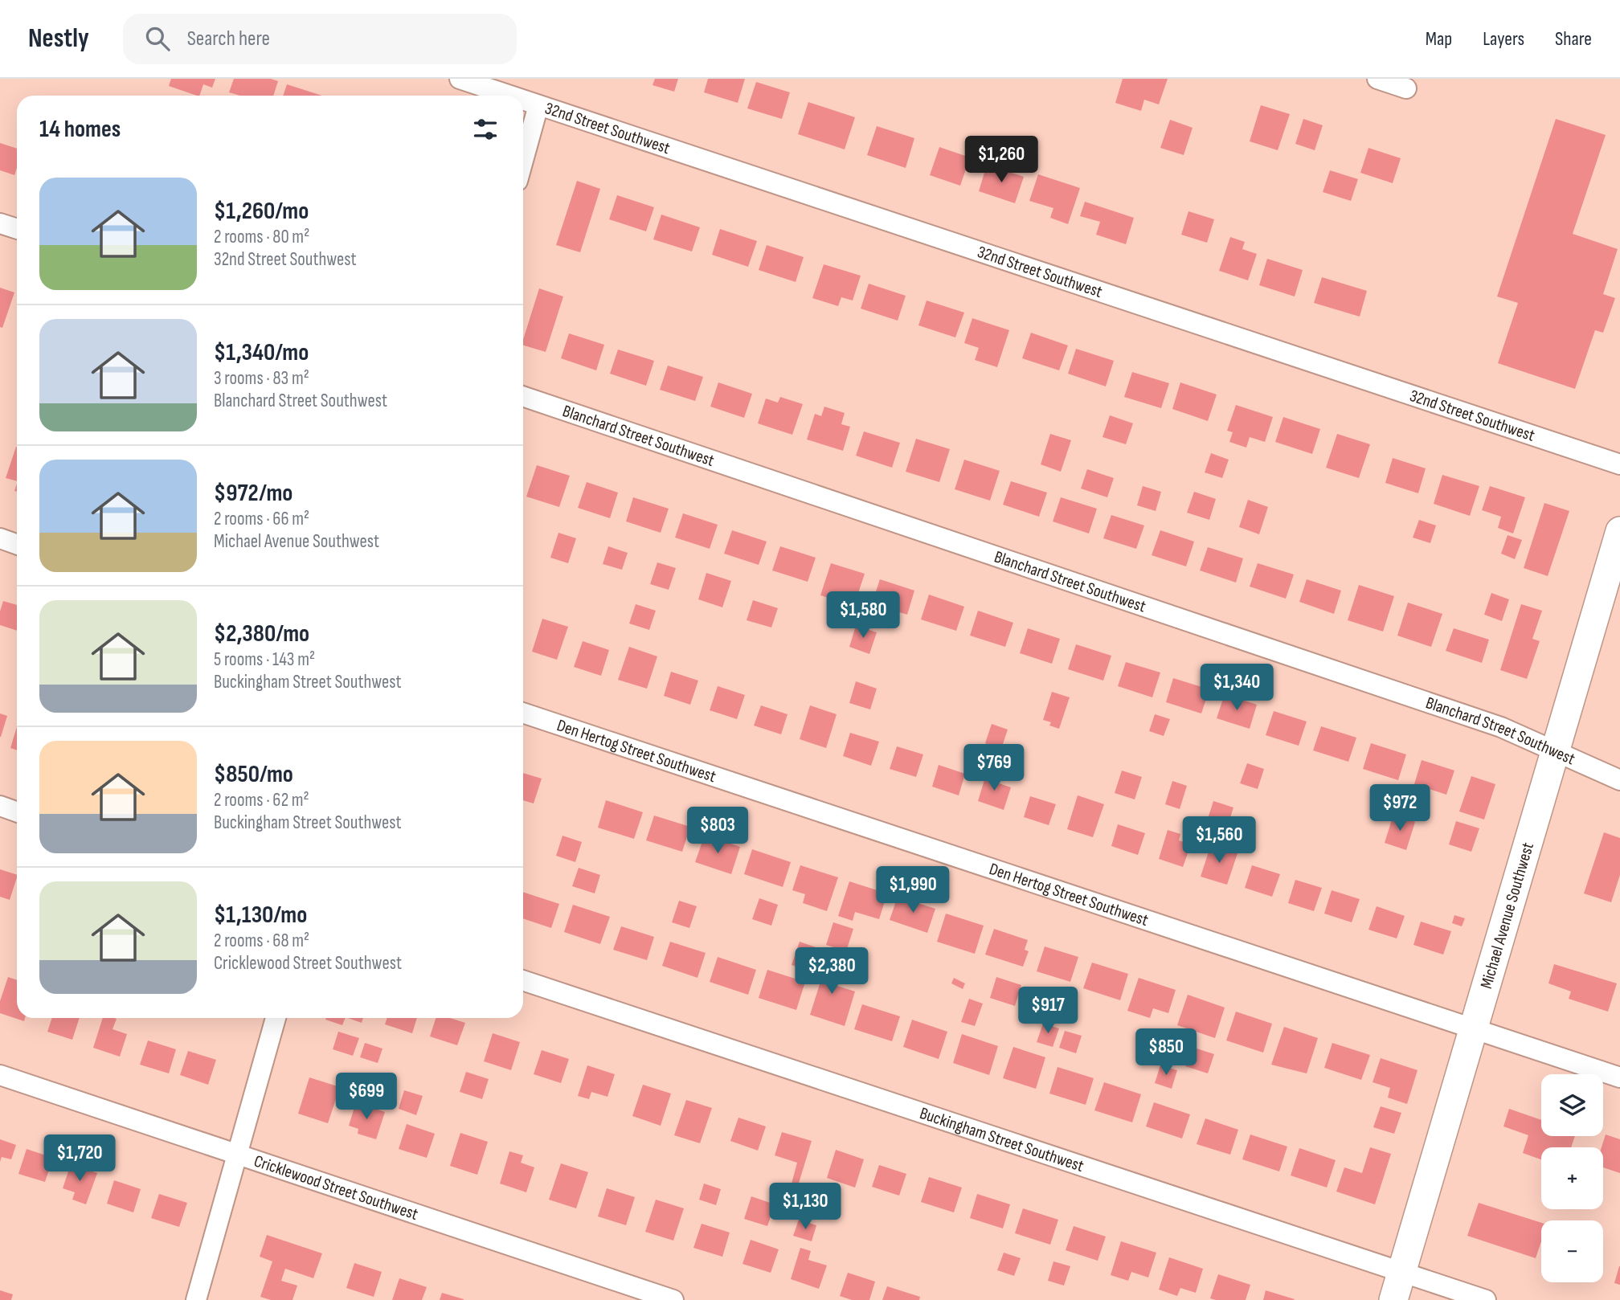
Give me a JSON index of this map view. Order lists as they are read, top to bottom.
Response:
{
  "streets": {
    "street": [
      "32nd Street Southwest",
      "Blanchard Street Southwest",
      "Den Hertog Street Southwest",
      "Michael Avenue Southwest",
      "Buckingham Street Southwest",
      "Cricklewood Street Southwest"
    ]
  },
  "crossings": [
    ["Blanchard Street Southwest", "Michael Avenue Southwest"],
    ["Den Hertog Street Southwest", "Michael Avenue Southwest"],
    ["Michael Avenue Southwest", "Buckingham Street Southwest"]
  ],
  "page": {
    "header": "Nestly",
    "search": "Search here",
    "nav": ["Map", "Layers", "Share"],
    "heading": "14 homes",
    "price": [
      "$1,260",
      "$1,580",
      "$1,340",
      "$769",
      "$972",
      "$803",
      "$1,560",
      "$1,990",
      "$2,380",
      "$917",
      "$850",
      "$699",
      "$1,720",
      "$1,130"
    ],
    "list": [
      {
        "name": "$1,260/mo",
        "note": "2 rooms · 80 m² · 32nd Street Southwest"
      },
      {
        "name": "$1,340/mo",
        "note": "3 rooms · 83 m² · Blanchard Street Southwest"
      },
      {
        "name": "$972/mo",
        "note": "2 rooms · 66 m² · Michael Avenue Southwest"
      },
      {
        "name": "$2,380/mo",
        "note": "5 rooms · 143 m² · Buckingham Street Southwest"
      },
      {
        "name": "$850/mo",
        "note": "2 rooms · 62 m² · Buckingham Street Southwest"
      },
      {
        "name": "$1,130/mo",
        "note": "2 rooms · 68 m² · Cricklewood Street Southwest"
      }
    ],
    "map_buttons": ["+", "−"]
  }
}
